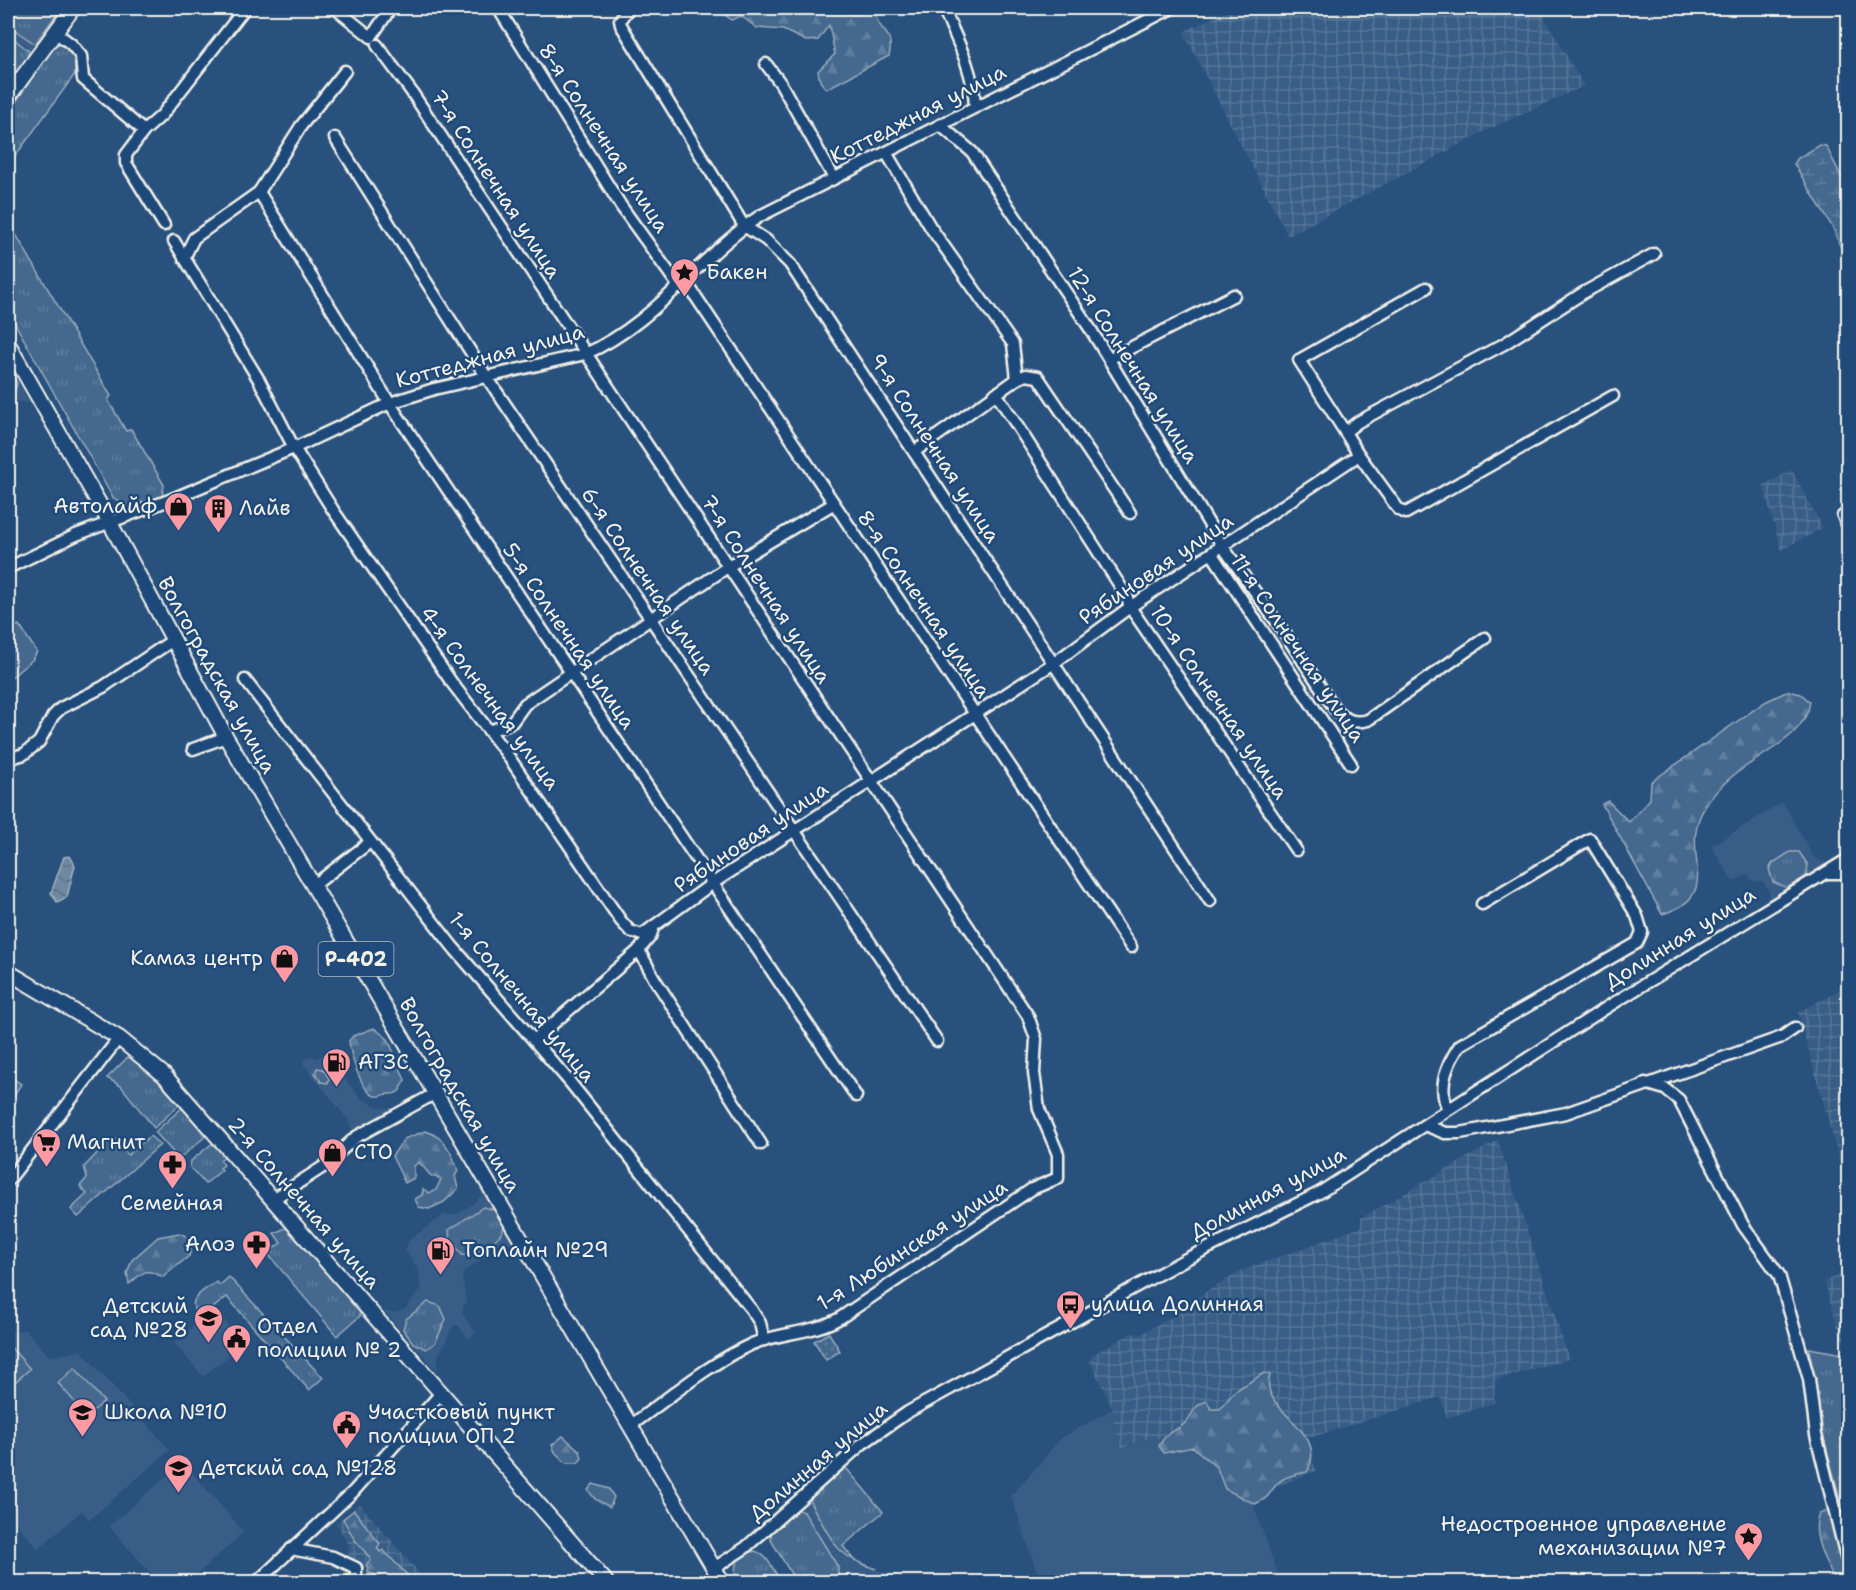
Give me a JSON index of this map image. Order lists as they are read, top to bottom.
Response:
{
  "streets": {
    "main road": ["Волгоградская улица", "Р-402", "2-я Солнечная улица"],
    "street": [
      "Коттеджная улица",
      "8-я Солнечная улица",
      "7-я Солнечная улица",
      "12-я Солнечная улица",
      "9-я Солнечная улица",
      "Рябиновая улица",
      "6-я Солнечная улица",
      "5-я Солнечная улица",
      "11-я Солнечная улица",
      "4-я Солнечная улица",
      "10-я Солнечная улица",
      "Долинная улица",
      "1-я Солнечная улица",
      "1-я Любинская улица"
    ]
  },
  "crossings": [
    ["Коттеджная улица", "8-я Солнечная улица"],
    ["Коттеджная улица", "7-я Солнечная улица"],
    ["Коттеджная улица", "12-я Солнечная улица"],
    ["Коттеджная улица", "9-я Солнечная улица"],
    ["Коттеджная улица", "6-я Солнечная улица"],
    ["Коттеджная улица", "5-я Солнечная улица"],
    ["Коттеджная улица", "Волгоградская улица"],
    ["Коттеджная улица", "4-я Солнечная улица"],
    ["8-я Солнечная улица", "Рябиновая улица"],
    ["7-я Солнечная улица", "Рябиновая улица"],
    ["7-я Солнечная улица", "1-я Любинская улица"],
    ["12-я Солнечная улица", "Рябиновая улица"],
    ["9-я Солнечная улица", "Рябиновая улица"],
    ["Рябиновая улица", "6-я Солнечная улица"],
    ["Рябиновая улица", "5-я Солнечная улица"],
    ["Рябиновая улица", "11-я Солнечная улица"],
    ["Рябиновая улица", "4-я Солнечная улица"],
    ["Рябиновая улица", "10-я Солнечная улица"],
    ["Волгоградская улица", "Долинная улица"],
    ["Волгоградская улица", "1-я Любинская улица"],
    ["1-я Солнечная улица", "1-я Любинская улица"]
  ],
  "places": {
    "place": ["Бакен", "Недостроенное управление механизации №7"],
    "shop": ["Автолайф", "Камаз центр", "СТО"],
    "building": ["Лайв"],
    "fuel station": ["АГЗС", "Топлайн №29"],
    "supermarket": ["Магнит"],
    "pharmacy": ["Семейная", "Алоэ"],
    "bus stop": ["улица Долинная"],
    "school or university": ["Детский сад №28", "Школа №10", "Детский сад №128"],
    "public building": ["Отдел полиции № 2", "Участковый пункт полиции ОП 2"]
  }
}
